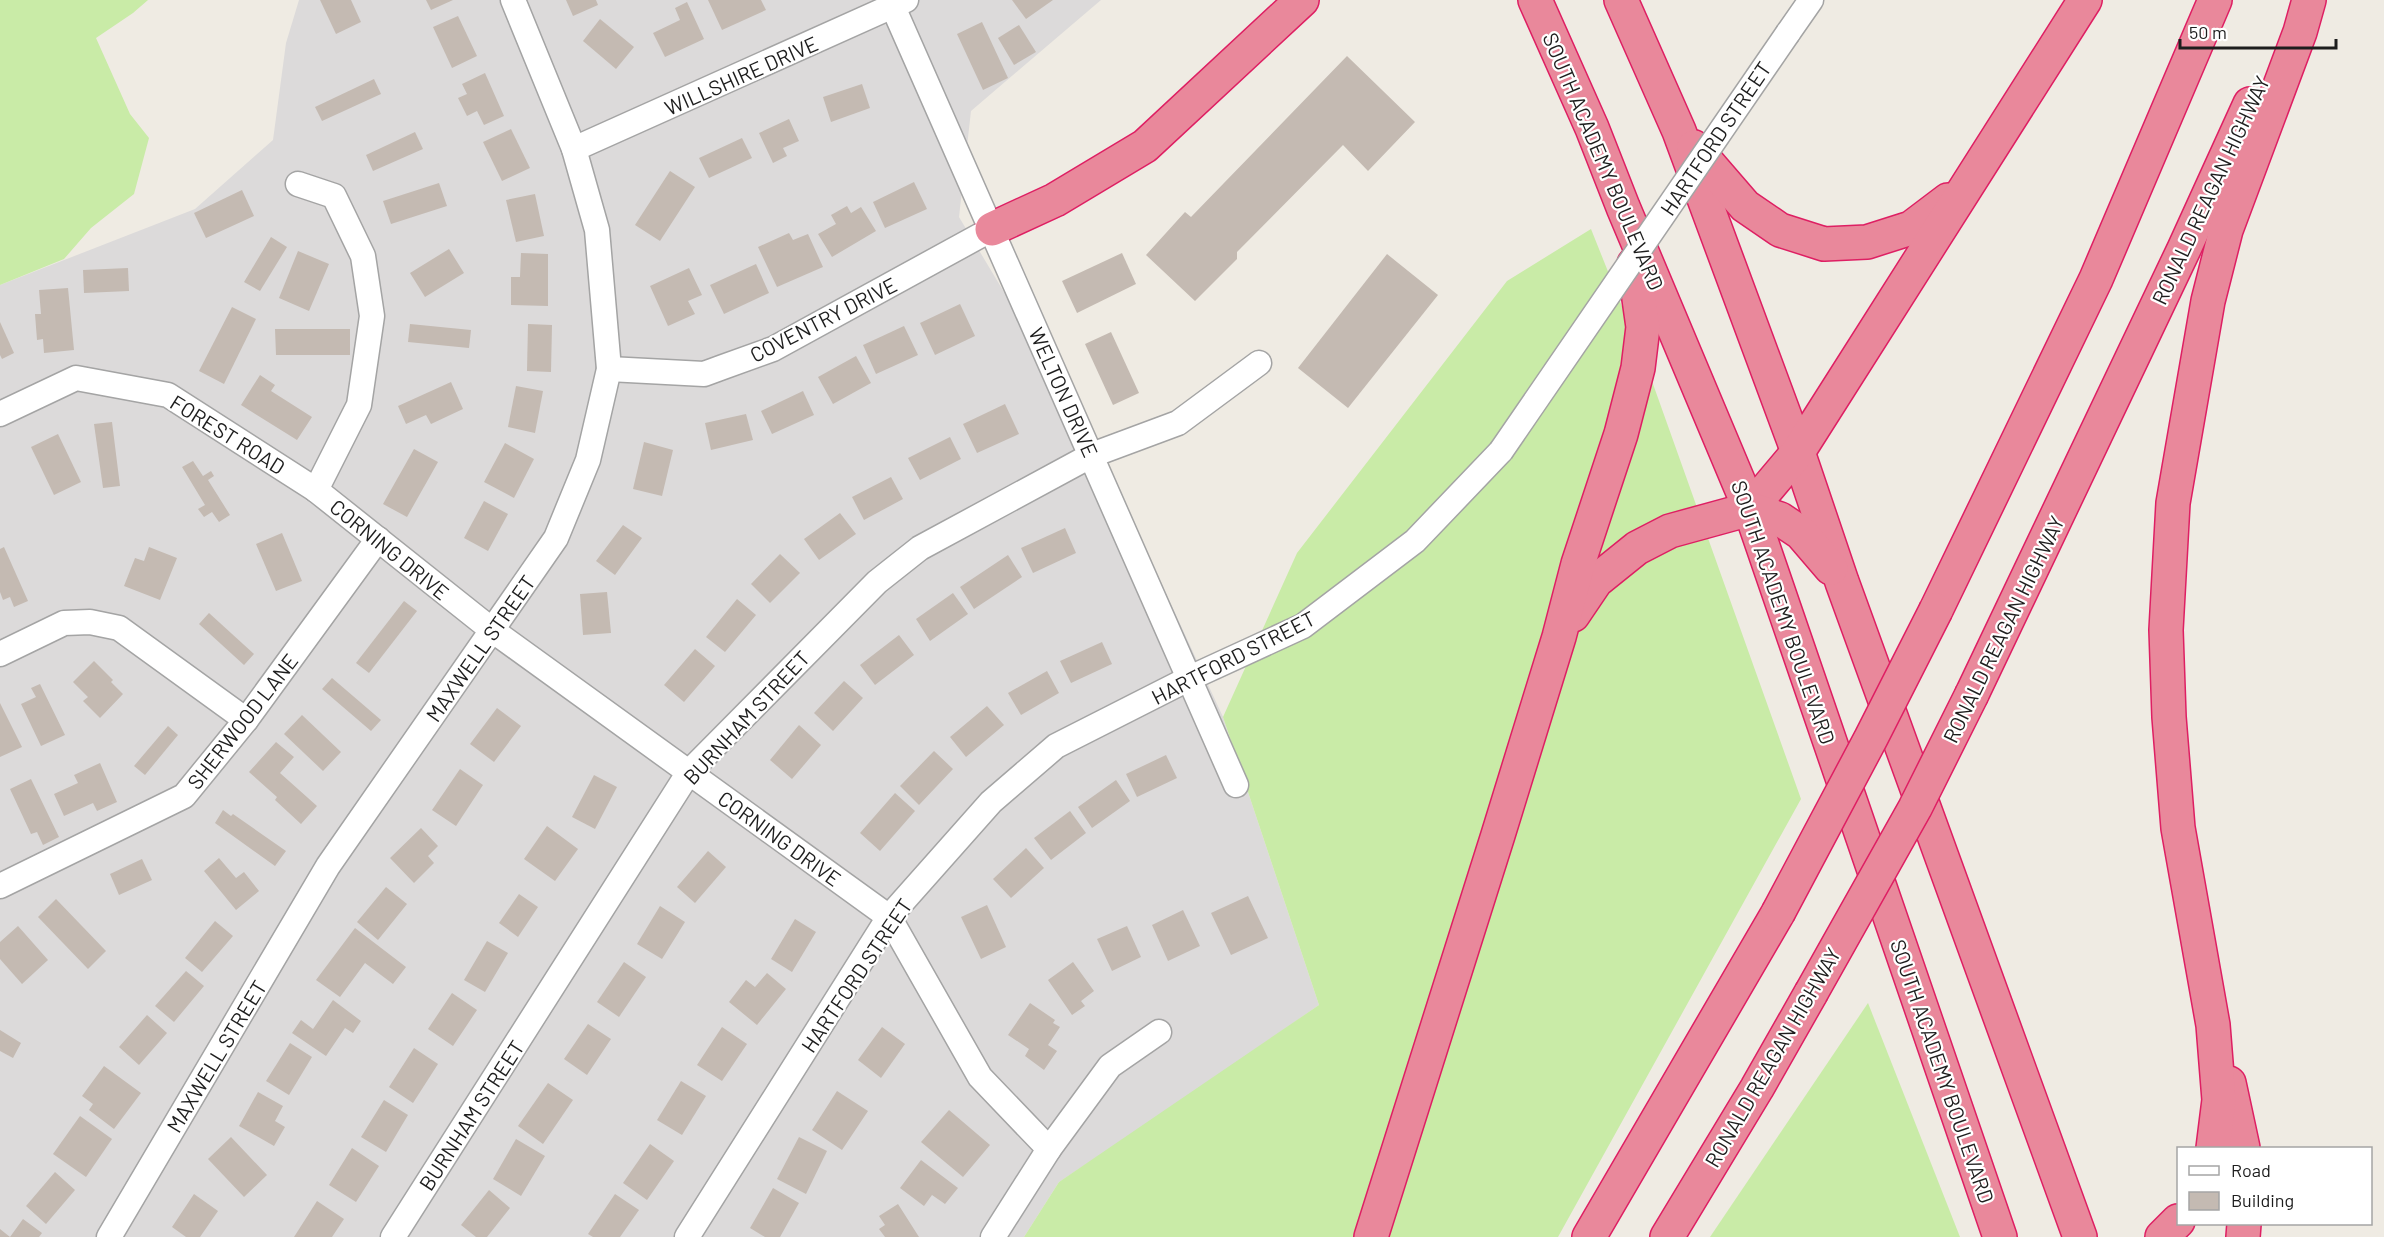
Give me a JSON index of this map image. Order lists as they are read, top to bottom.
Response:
{
  "streets": {
    "highway": ["SOUTH ACADEMY BOULEVARD", "RONALD REAGAN HIGHWAY"],
    "street": [
      "WILLSHIRE DRIVE",
      "HARTFORD STREET",
      "COVENTRY DRIVE",
      "WELTON DRIVE",
      "FOREST ROAD",
      "CORNING DRIVE",
      "MAXWELL STREET",
      "BURNHAM STREET",
      "SHERWOOD LANE"
    ]
  },
  "crossings": [
    ["WILLSHIRE DRIVE", "WELTON DRIVE"],
    ["WILLSHIRE DRIVE", "MAXWELL STREET"],
    ["HARTFORD STREET", "WELTON DRIVE"],
    ["HARTFORD STREET", "CORNING DRIVE"],
    ["COVENTRY DRIVE", "WELTON DRIVE"],
    ["COVENTRY DRIVE", "MAXWELL STREET"],
    ["WELTON DRIVE", "BURNHAM STREET"],
    ["FOREST ROAD", "CORNING DRIVE"],
    ["CORNING DRIVE", "MAXWELL STREET"],
    ["CORNING DRIVE", "BURNHAM STREET"],
    ["CORNING DRIVE", "SHERWOOD LANE"]
  ],
  "legend": ["Road", "Building"],
  "scale_bar": "50 m"
}
